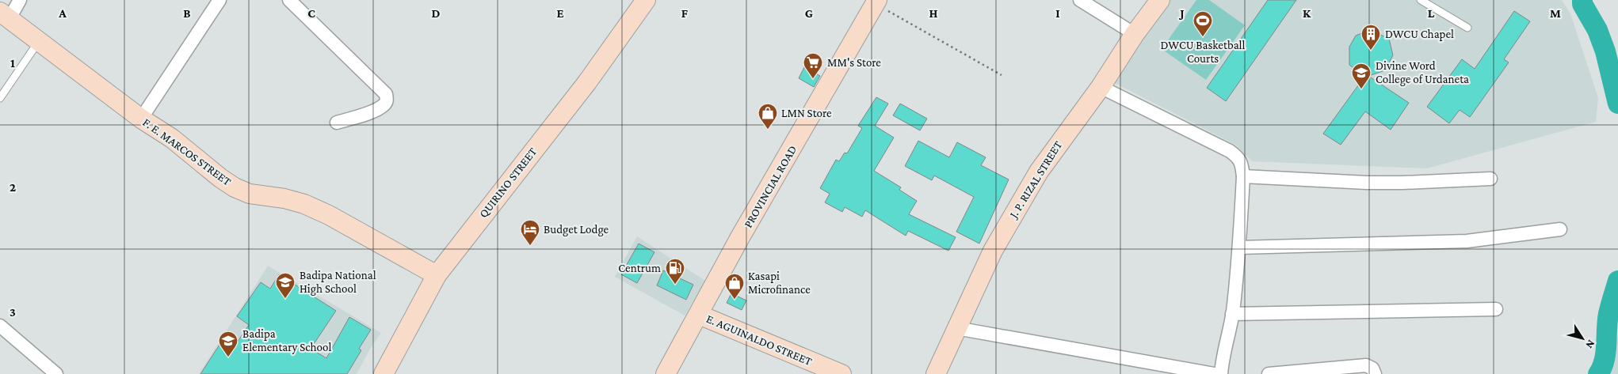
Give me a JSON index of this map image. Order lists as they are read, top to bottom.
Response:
{
  "streets": {
    "street": [
      "F. E. MARCOS STREET",
      "J. P. RIZAL STREET",
      "QUIRINO STREET",
      "PROVINCIAL ROAD",
      "E. AGUINALDO STREET"
    ]
  },
  "crossings": [
    ["F. E. MARCOS STREET", "QUIRINO STREET"],
    ["PROVINCIAL ROAD", "E. AGUINALDO STREET"]
  ],
  "places": {
    "sports": ["DWCU Basketball Courts"],
    "building": ["DWCU Chapel"],
    "supermarket": ["MM's Store"],
    "school or university": ["Divine Word College of Urdaneta", "Badipa National High School", "Badipa Elementary School"],
    "shop": ["LMN Store", "Kasapi Microfinance"],
    "hotel": ["Budget Lodge"],
    "fuel station": ["Centrum"]
  },
  "north": "bottom right",
  "grid": {
    "columns": [
      "A",
      "B",
      "C",
      "D",
      "E",
      "F",
      "G",
      "H",
      "I",
      "J",
      "K",
      "L",
      "M"
    ],
    "rows": ["1", "2", "3"]
  }
}
